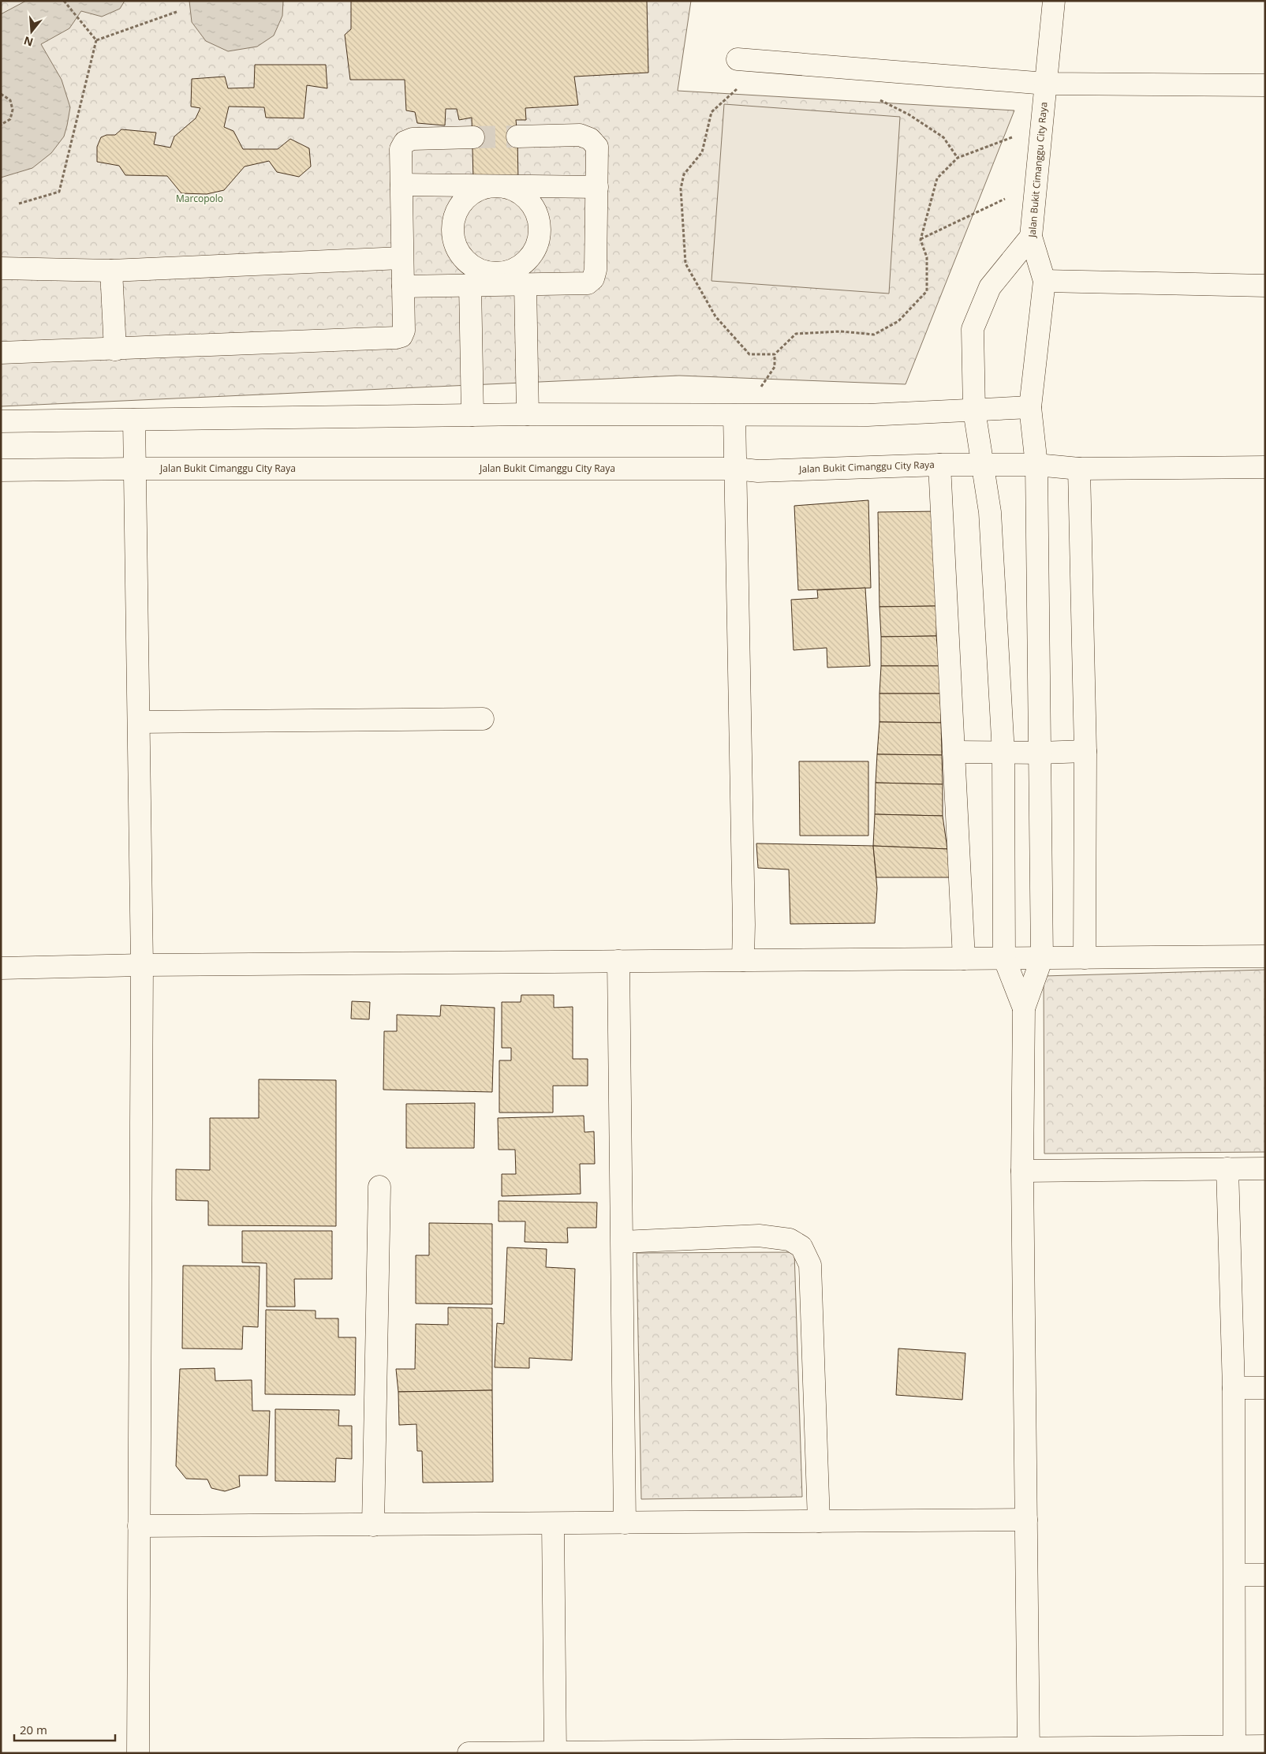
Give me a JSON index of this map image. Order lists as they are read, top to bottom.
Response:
{
  "streets": {
    "street": ["Jalan Bukit Cimanggu City Raya"]
  },
  "parks": ["Marcopolo"],
  "scale_bar": "20 m",
  "north": "bottom"
}
